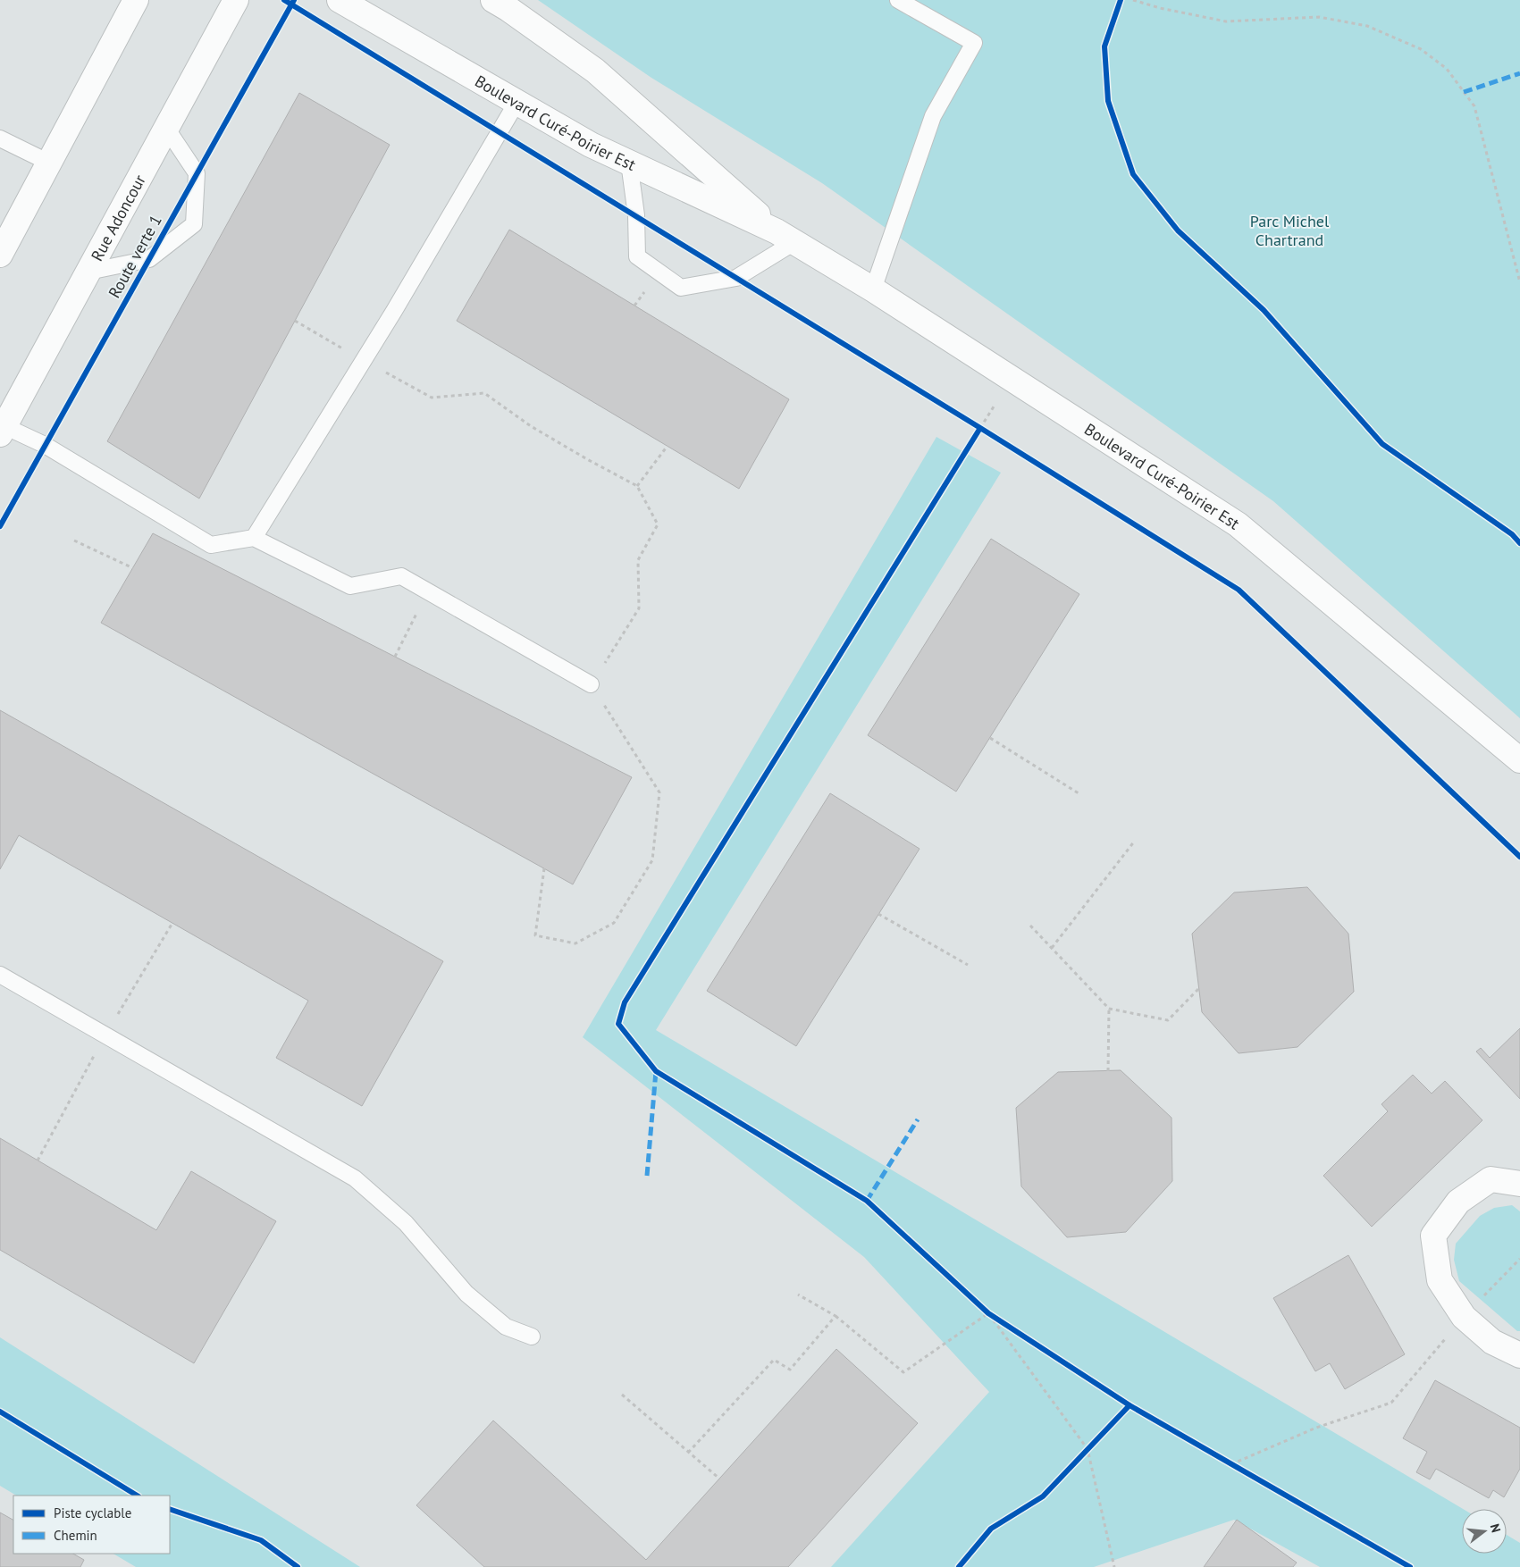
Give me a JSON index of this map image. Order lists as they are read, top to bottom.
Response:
{
  "streets": {
    "main road": ["Boulevard Curé-Poirier Est", "Rue Adoncour"],
    "cycle path": ["Route verte 1"]
  },
  "parks": ["Parc Michel Chartrand"],
  "legend": ["Piste cyclable", "Chemin"],
  "north": "right"
}
